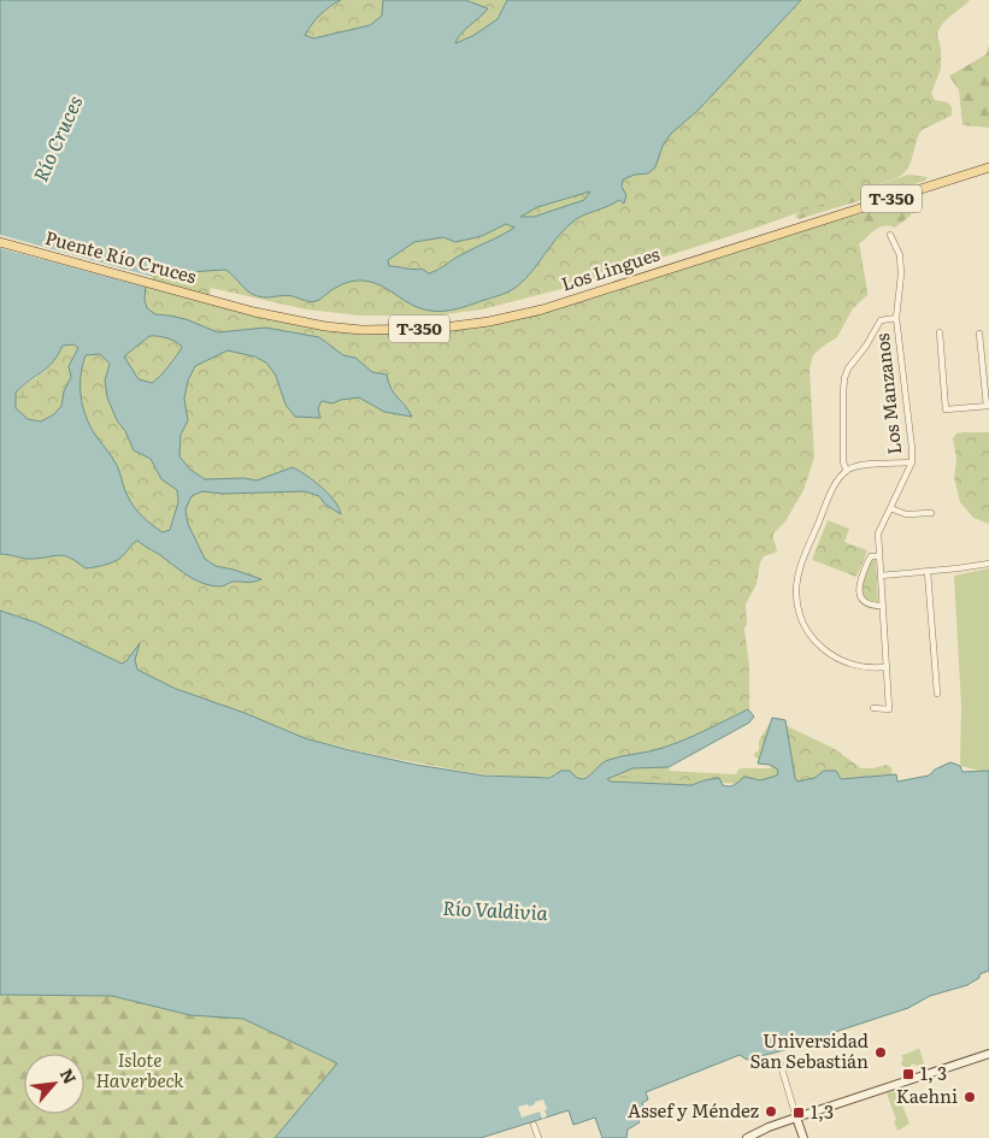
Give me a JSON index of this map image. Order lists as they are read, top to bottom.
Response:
{
  "streets": {
    "main road": ["T-350", "Puente Río Cruces", "Los Lingues"],
    "street": ["Los Manzanos"]
  },
  "crossings": [
    ["Puente Río Cruces", "Los Lingues"]
  ],
  "water": ["Río Cruces", "Río Valdivia"],
  "parks": ["Islote Haverbeck"],
  "places": {
    "other": ["Universidad San Sebastián", "Kaehni", "Assef y Méndez"],
    "transit": ["1, 3", "1,3"]
  },
  "north": "top right"
}
